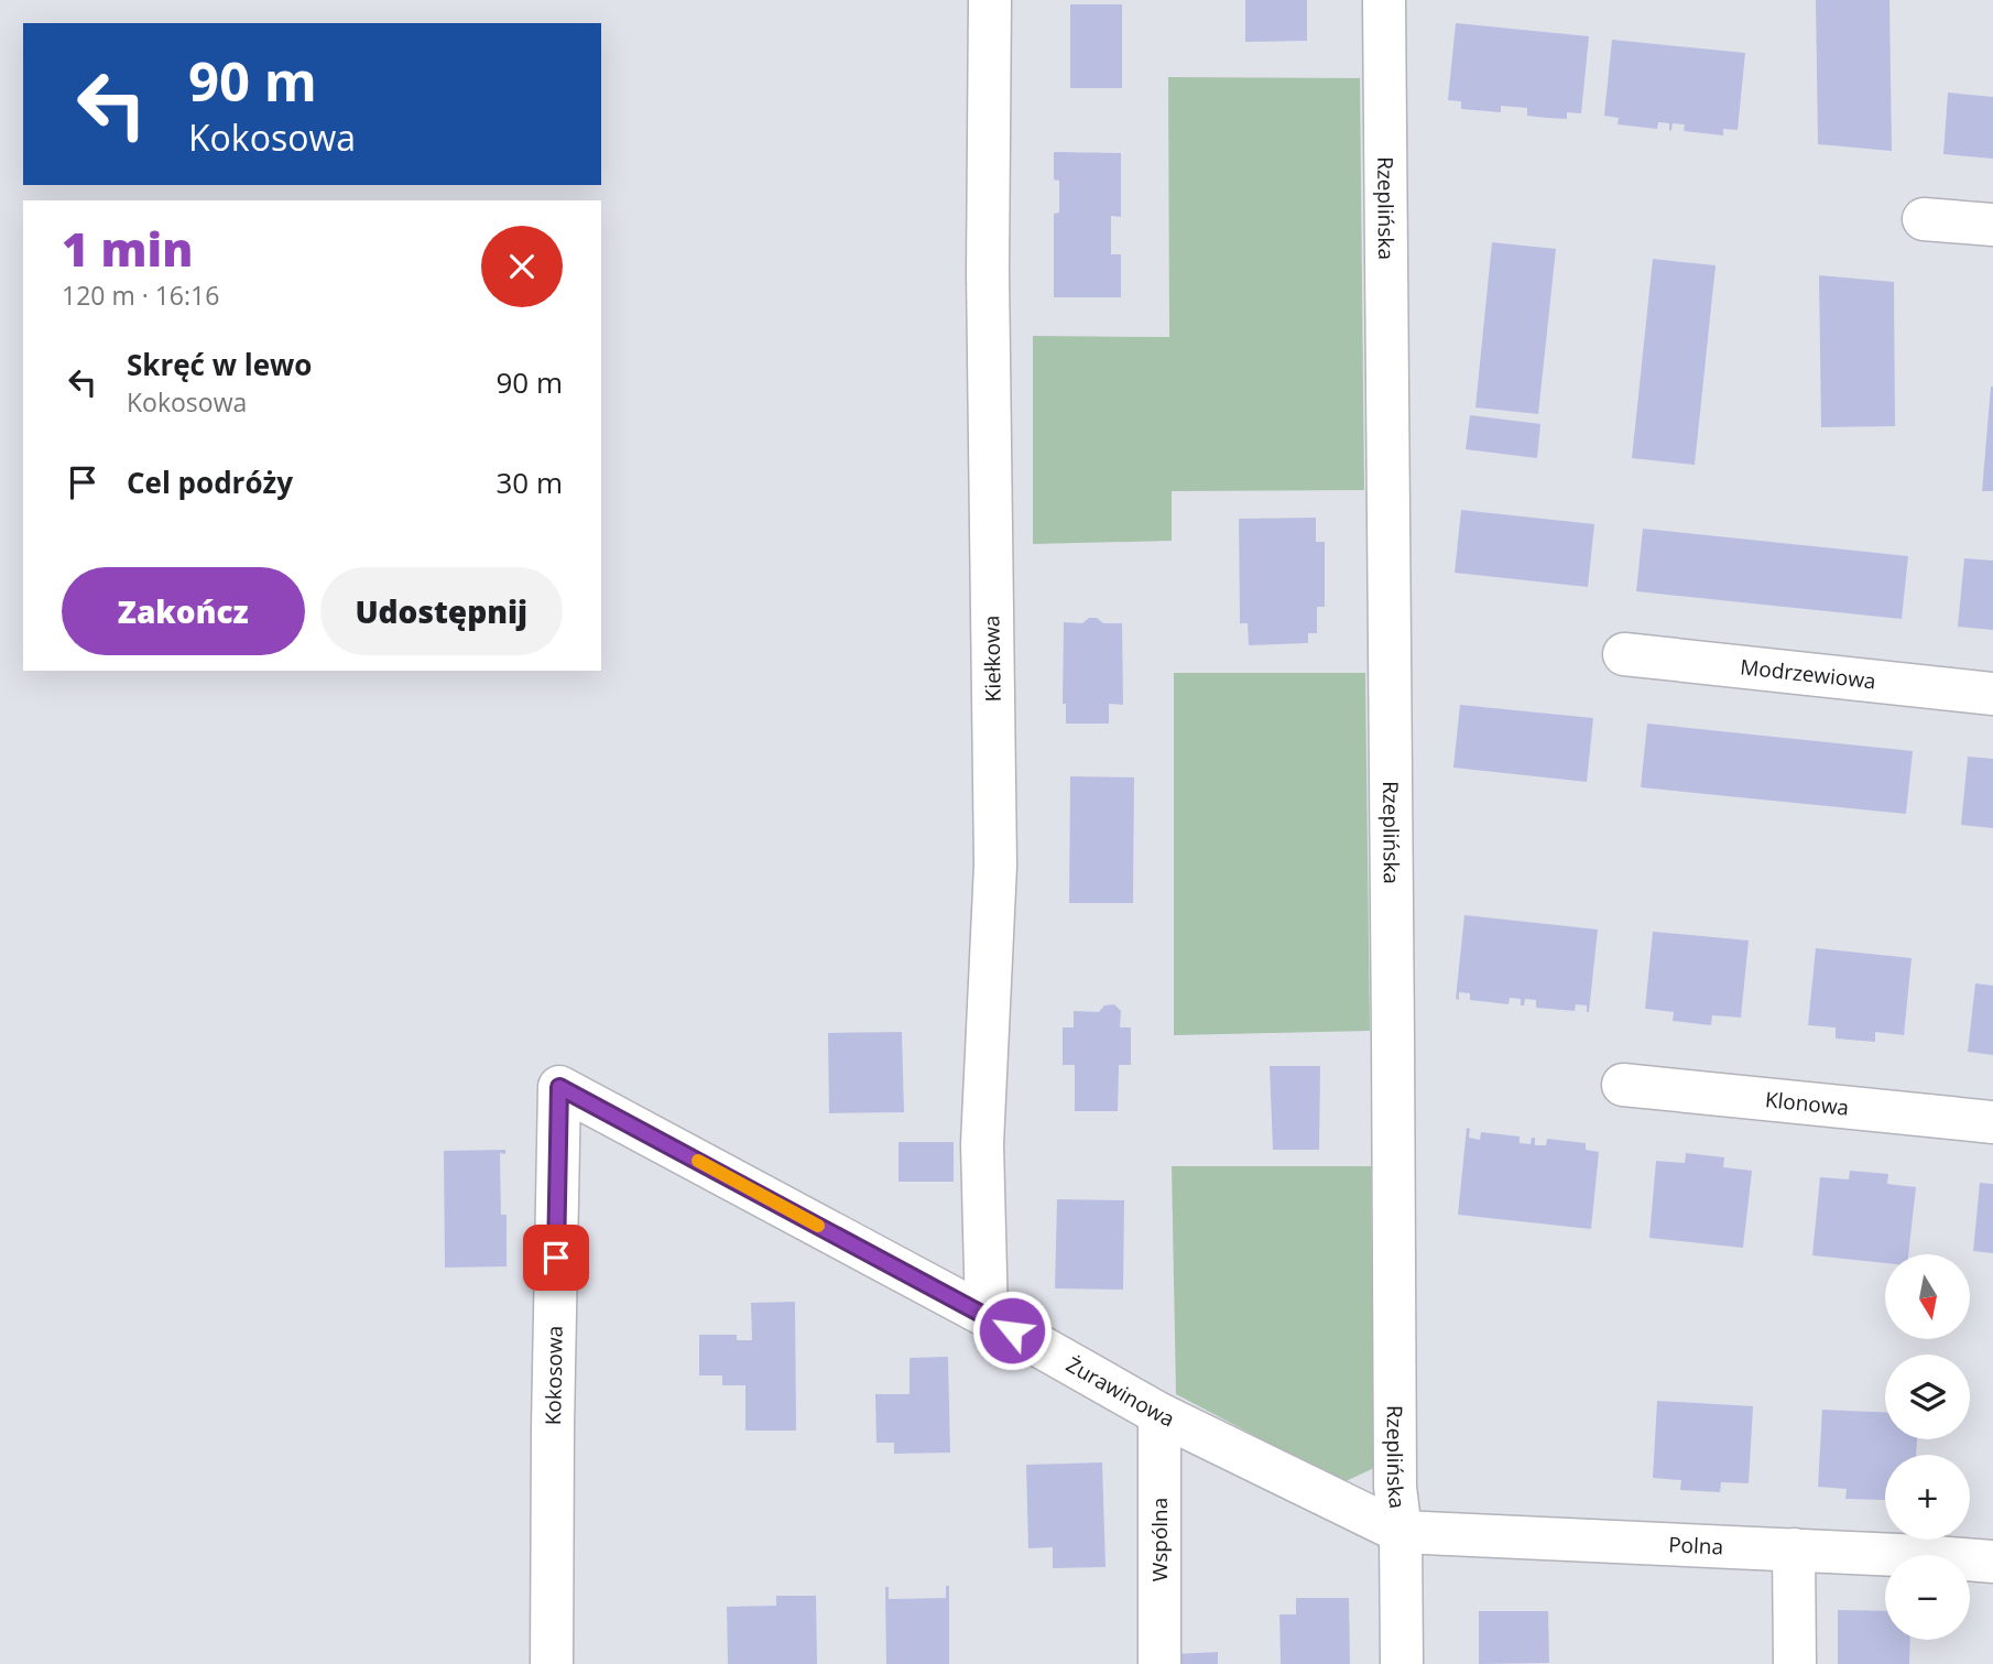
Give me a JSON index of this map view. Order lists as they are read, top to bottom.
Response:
{
  "streets": {
    "street": [
      "Rzeplińska",
      "Kiełkowa",
      "Modrzewiowa",
      "Klonowa",
      "Kokosowa",
      "Żurawinowa",
      "Wspólna",
      "Polna"
    ]
  },
  "crossings": [
    ["Rzeplińska", "Żurawinowa"],
    ["Rzeplińska", "Polna"],
    ["Kiełkowa", "Żurawinowa"],
    ["Kokosowa", "Żurawinowa"],
    ["Żurawinowa", "Wspólna"],
    ["Żurawinowa", "Polna"]
  ],
  "north": "bottom",
  "page": {
    "turn": ["90 m", "Kokosowa"],
    "heading": ["1 min", "120 m · 16:16"],
    "list": [
      {
        "name": "Skręć w lewo",
        "note": "Kokosowa",
        "value": "90 m"
      },
      {
        "name": "Cel podróży",
        "value": "30 m"
      }
    ],
    "buttons": ["Zakończ", "Udostępnij"],
    "map_buttons": ["+", "−"]
  }
}
